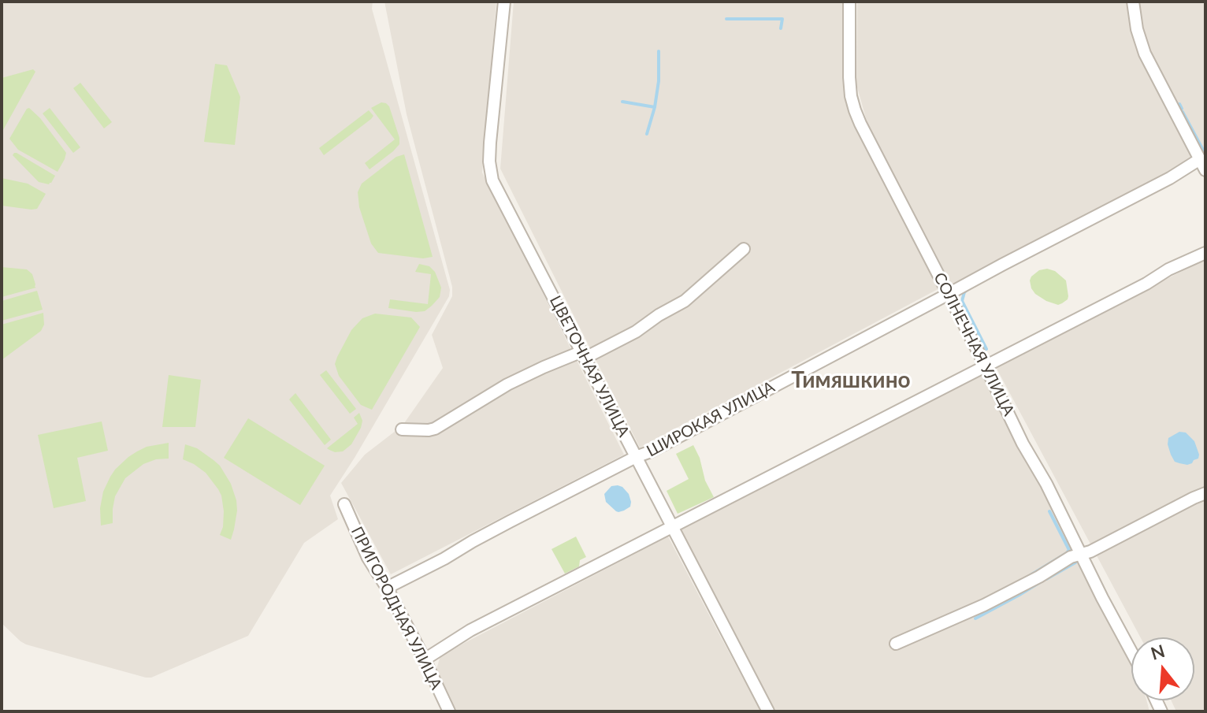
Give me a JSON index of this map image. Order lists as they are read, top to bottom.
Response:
{
  "streets": {
    "street": [
      "СОЛНЕЧНАЯ УЛИЦА",
      "ЦВЕТОЧНАЯ УЛИЦА",
      "ШИРОКАЯ УЛИЦА",
      "ПРИГОРОДНАЯ УЛИЦА"
    ]
  },
  "crossings": [
    ["СОЛНЕЧНАЯ УЛИЦА", "ШИРОКАЯ УЛИЦА"],
    ["ЦВЕТОЧНАЯ УЛИЦА", "ШИРОКАЯ УЛИЦА"],
    ["ШИРОКАЯ УЛИЦА", "ПРИГОРОДНАЯ УЛИЦА"]
  ],
  "districts": ["Тимяшкино"],
  "north": "top"
}
